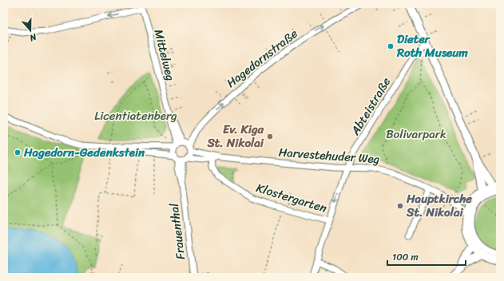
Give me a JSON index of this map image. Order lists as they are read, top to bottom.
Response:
{
  "streets": {
    "street": [
      "Mittelweg",
      "Hagedornstraße",
      "Abteistraße",
      "Harvestehuder Weg",
      "Klostergarten",
      "Frauenthal"
    ]
  },
  "crossings": [
    ["Mittelweg", "Hagedornstraße"],
    ["Mittelweg", "Harvestehuder Weg"],
    ["Mittelweg", "Frauenthal"],
    ["Hagedornstraße", "Harvestehuder Weg"],
    ["Hagedornstraße", "Frauenthal"],
    ["Abteistraße", "Harvestehuder Weg"],
    ["Abteistraße", "Klostergarten"],
    ["Harvestehuder Weg", "Klostergarten"],
    ["Harvestehuder Weg", "Frauenthal"]
  ],
  "one_way": ["Hagedornstraße"],
  "parks": ["Licentiatenberg", "Bolivarpark"],
  "places": [
    "Dieter Roth Museum",
    "Ev. Kiga St. Nikolai",
    "Hagedorn-Gedenkstein",
    "Hauptkirche St. Nikolai"
  ],
  "scale_bar": "100 m",
  "north": "bottom"
}
